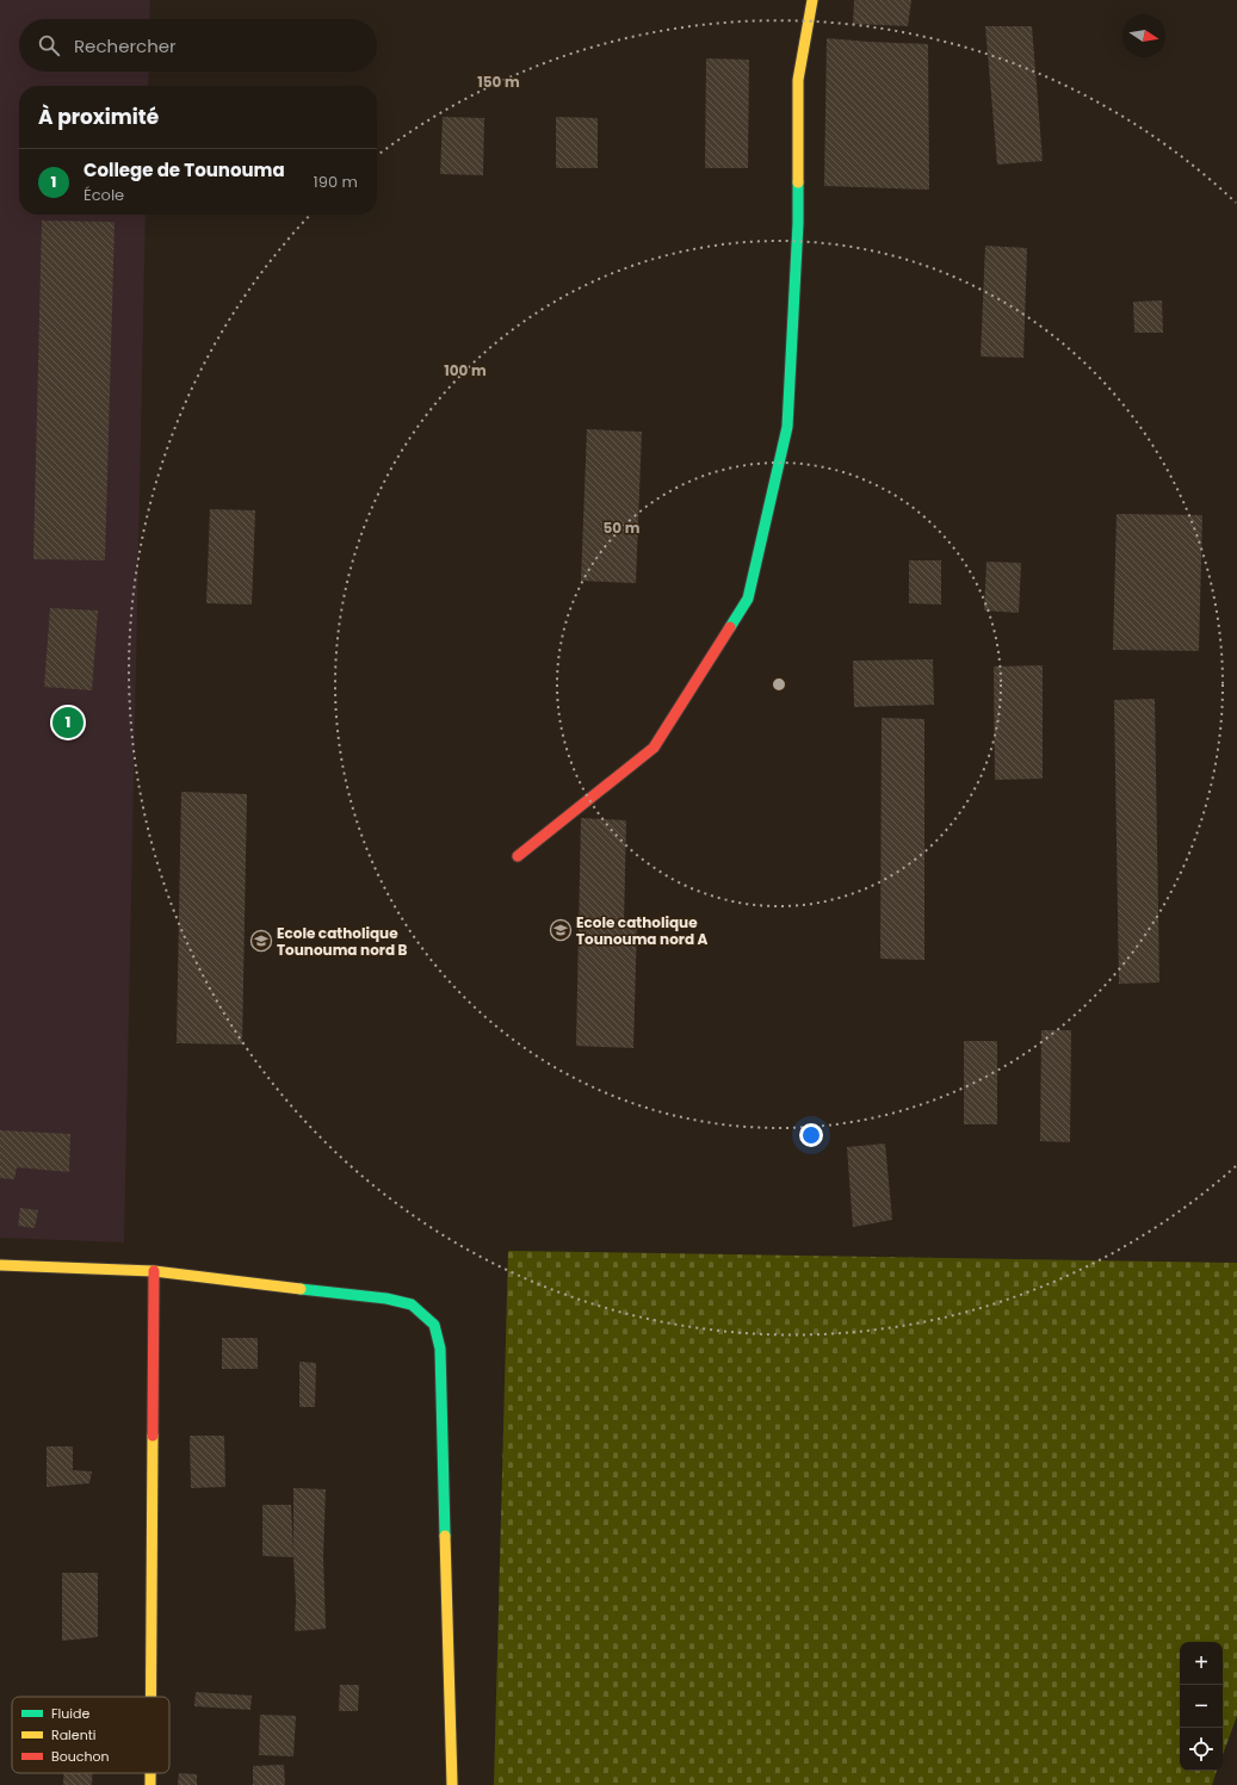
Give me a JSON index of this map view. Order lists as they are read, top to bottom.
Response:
{
  "places": {
    "school or university": ["Ecole catholique Tounouma nord A", "Ecole catholique Tounouma nord B"]
  },
  "legend": ["Fluide", "Ralenti", "Bouchon"],
  "north": "right",
  "page": {
    "search": "Rechercher",
    "heading": "À proximité",
    "list": [
      {
        "mark": "1",
        "name": "College de Tounouma",
        "note": "École",
        "value": "190 m"
      }
    ],
    "pins": "1",
    "map_buttons": ["+", "−"]
  },
  "rings": ["150 m", "100 m", "50 m"]
}
